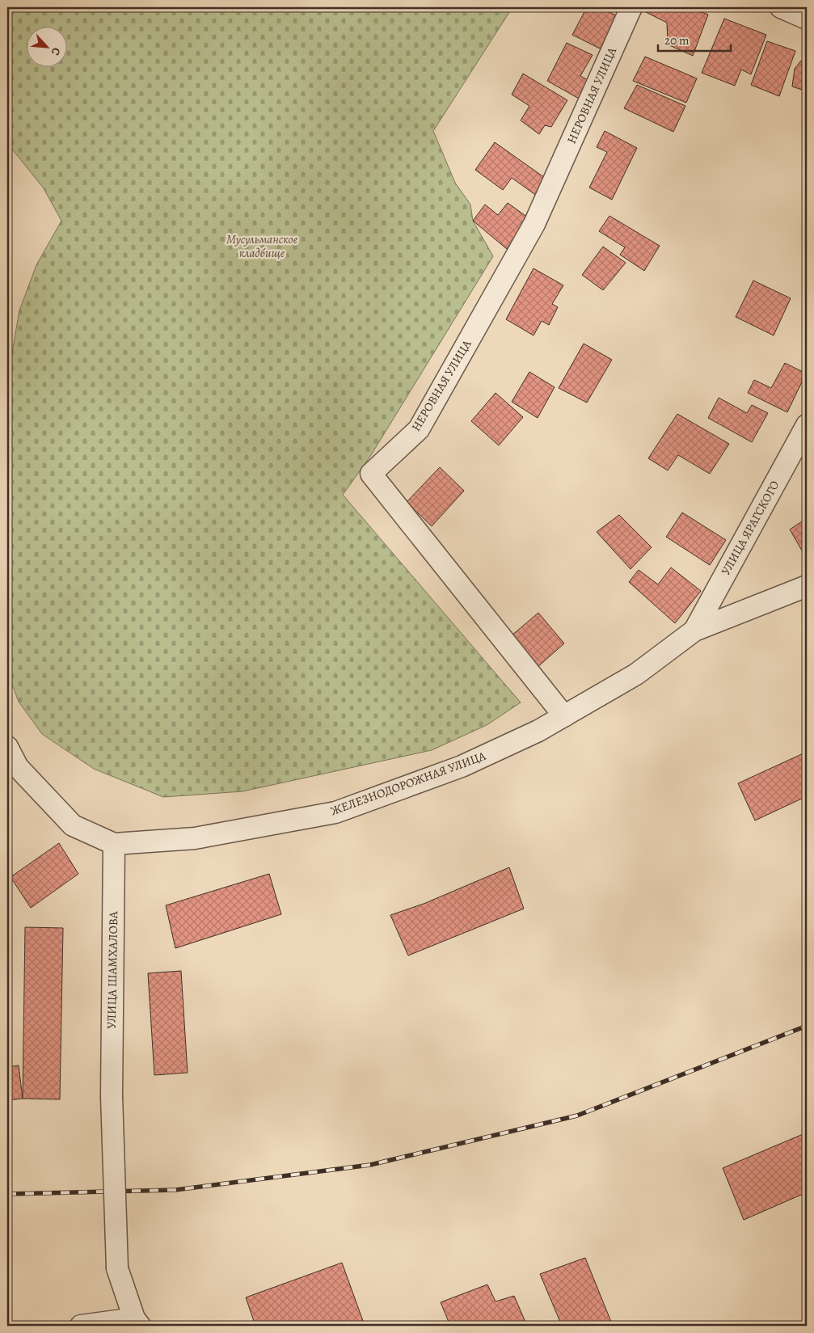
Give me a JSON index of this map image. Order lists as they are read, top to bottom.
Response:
{
  "streets": {
    "street": [
      "НЕРОВНАЯ УЛИЦА",
      "УЛИЦА ЯРАГСКОГО",
      "ЖЕЛЕЗНОДОРОЖНАЯ УЛИЦА",
      "УЛИЦА ШАМХАЛОВА"
    ]
  },
  "crossings": [
    ["НЕРОВНАЯ УЛИЦА", "ЖЕЛЕЗНОДОРОЖНАЯ УЛИЦА"],
    ["УЛИЦА ЯРАГСКОГО", "ЖЕЛЕЗНОДОРОЖНАЯ УЛИЦА"],
    ["ЖЕЛЕЗНОДОРОЖНАЯ УЛИЦА", "УЛИЦА ШАМХАЛОВА"]
  ],
  "parks": ["Мусульманское кладбище"],
  "scale_bar": "20 m",
  "north": "bottom right"
}
